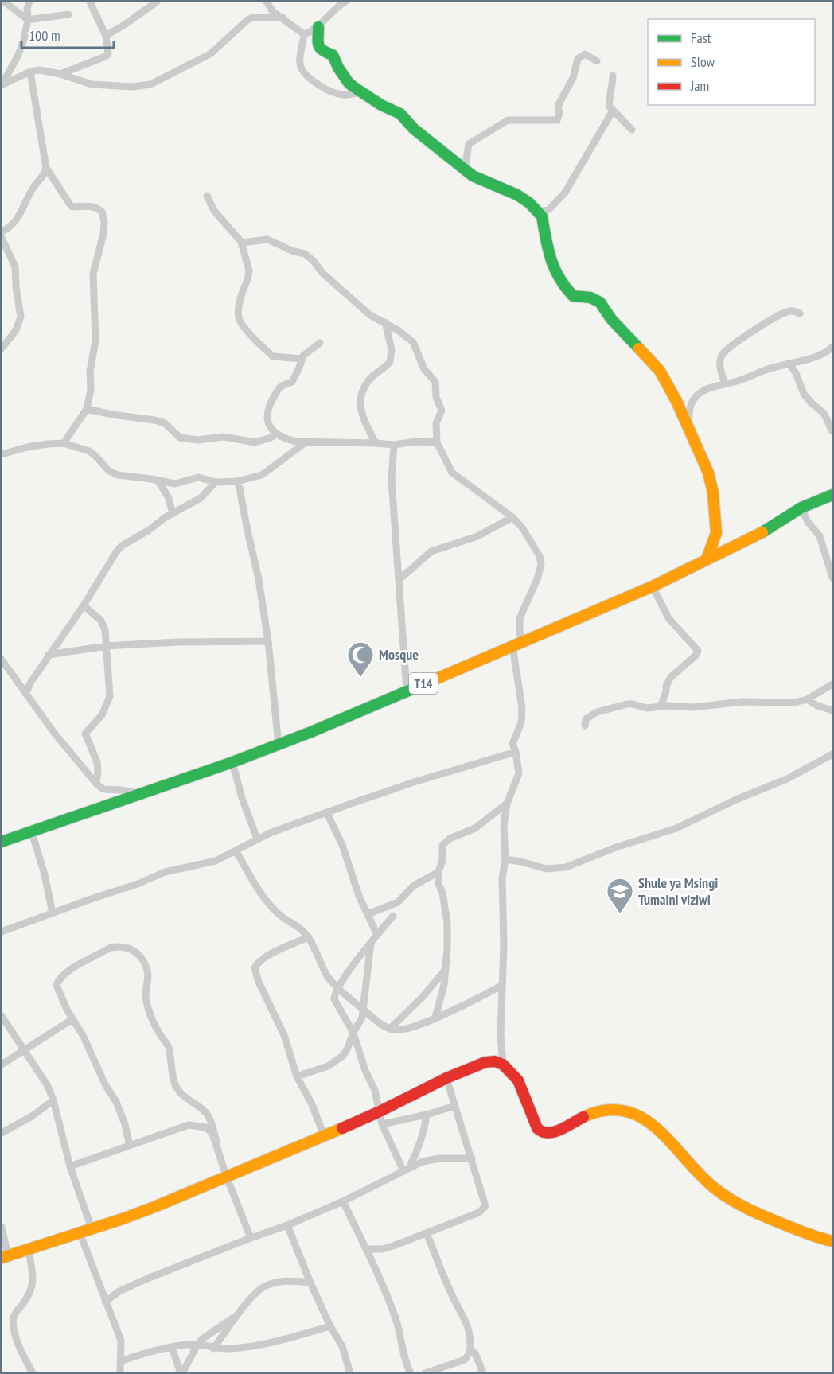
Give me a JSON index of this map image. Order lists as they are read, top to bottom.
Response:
{
  "streets": {
    "main road": ["T14"]
  },
  "places": {
    "mosque": ["Mosque"],
    "school or university": ["Shule ya Msingi Tumaini viziwi"]
  },
  "legend": ["Fast", "Slow", "Jam"],
  "scale_bar": "100 m"
}
